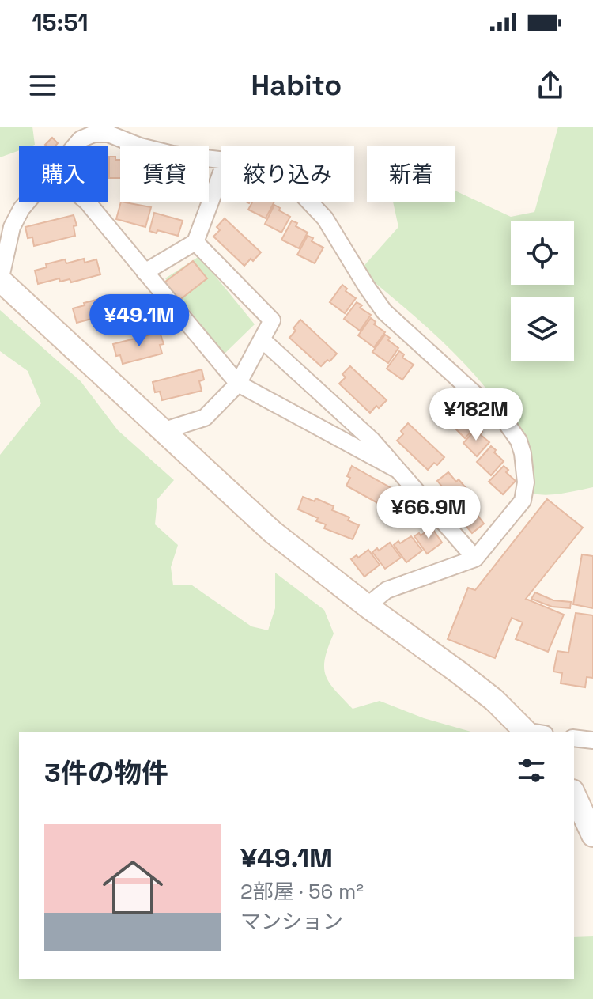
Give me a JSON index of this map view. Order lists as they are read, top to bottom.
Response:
{
  "page": {
    "status": "15:51",
    "header": "Habito",
    "chip": [
      "購入",
      "賃貸",
      "絞り込み",
      "新着"
    ],
    "price": ["¥49.1M", "¥182M", "¥66.9M"],
    "heading": "3件の物件",
    "list": [
      {
        "name": "¥49.1M",
        "note": "2部屋 · 56 m² · マンション"
      }
    ]
  }
}
